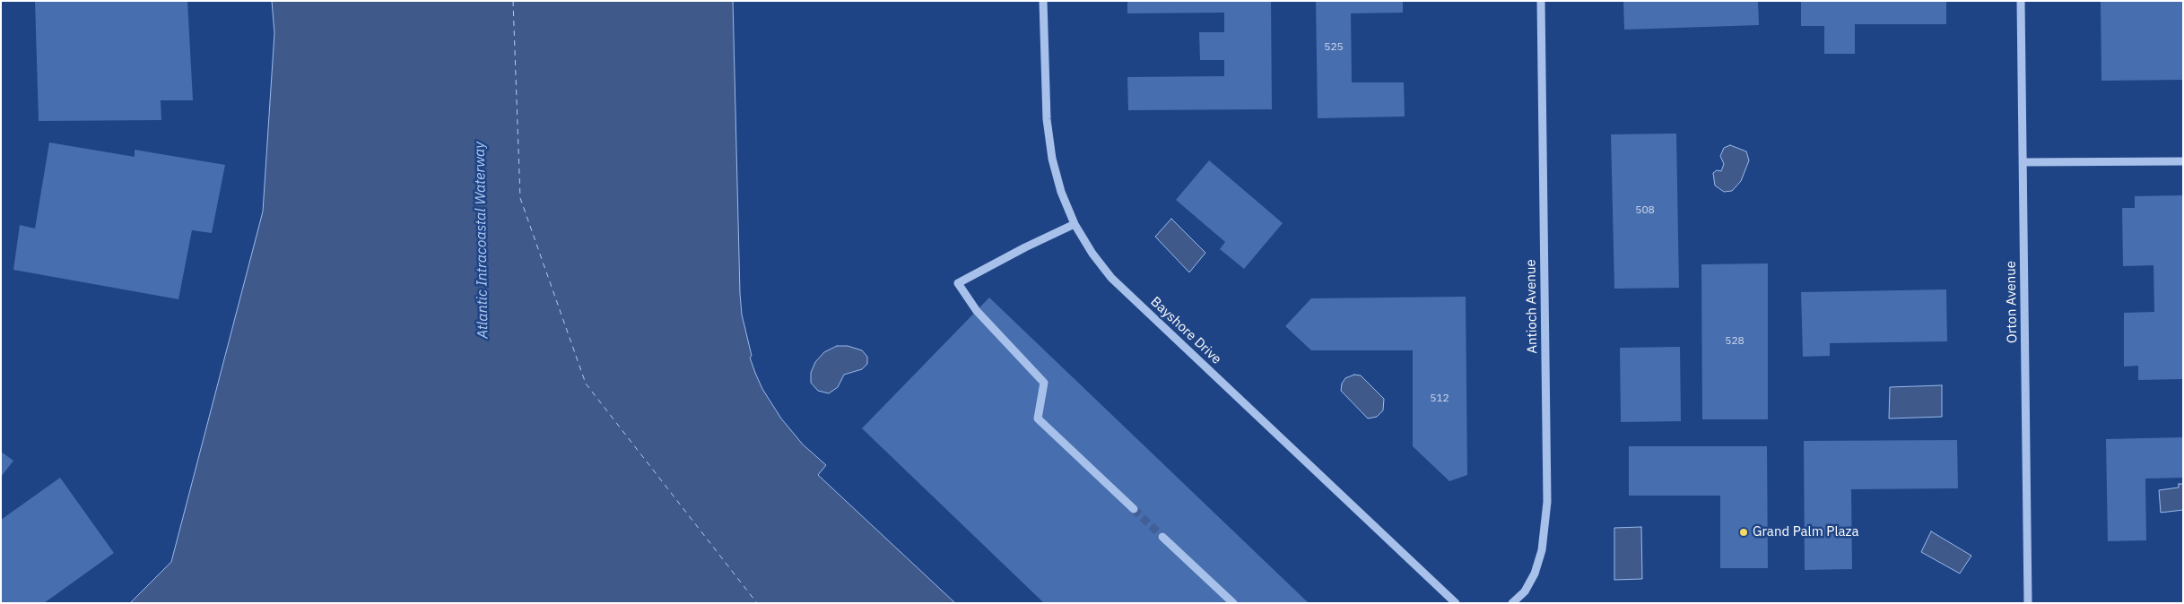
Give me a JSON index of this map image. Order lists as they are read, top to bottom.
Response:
{
  "streets": {
    "street": ["Orton Avenue", "Antioch Avenue", "Bayshore Drive"]
  },
  "water": ["Atlantic Intracoastal Waterway"],
  "places": ["Grand Palm Plaza"],
  "house_numbers": [
    "525",
    "508",
    "528",
    "512"
  ]
}
